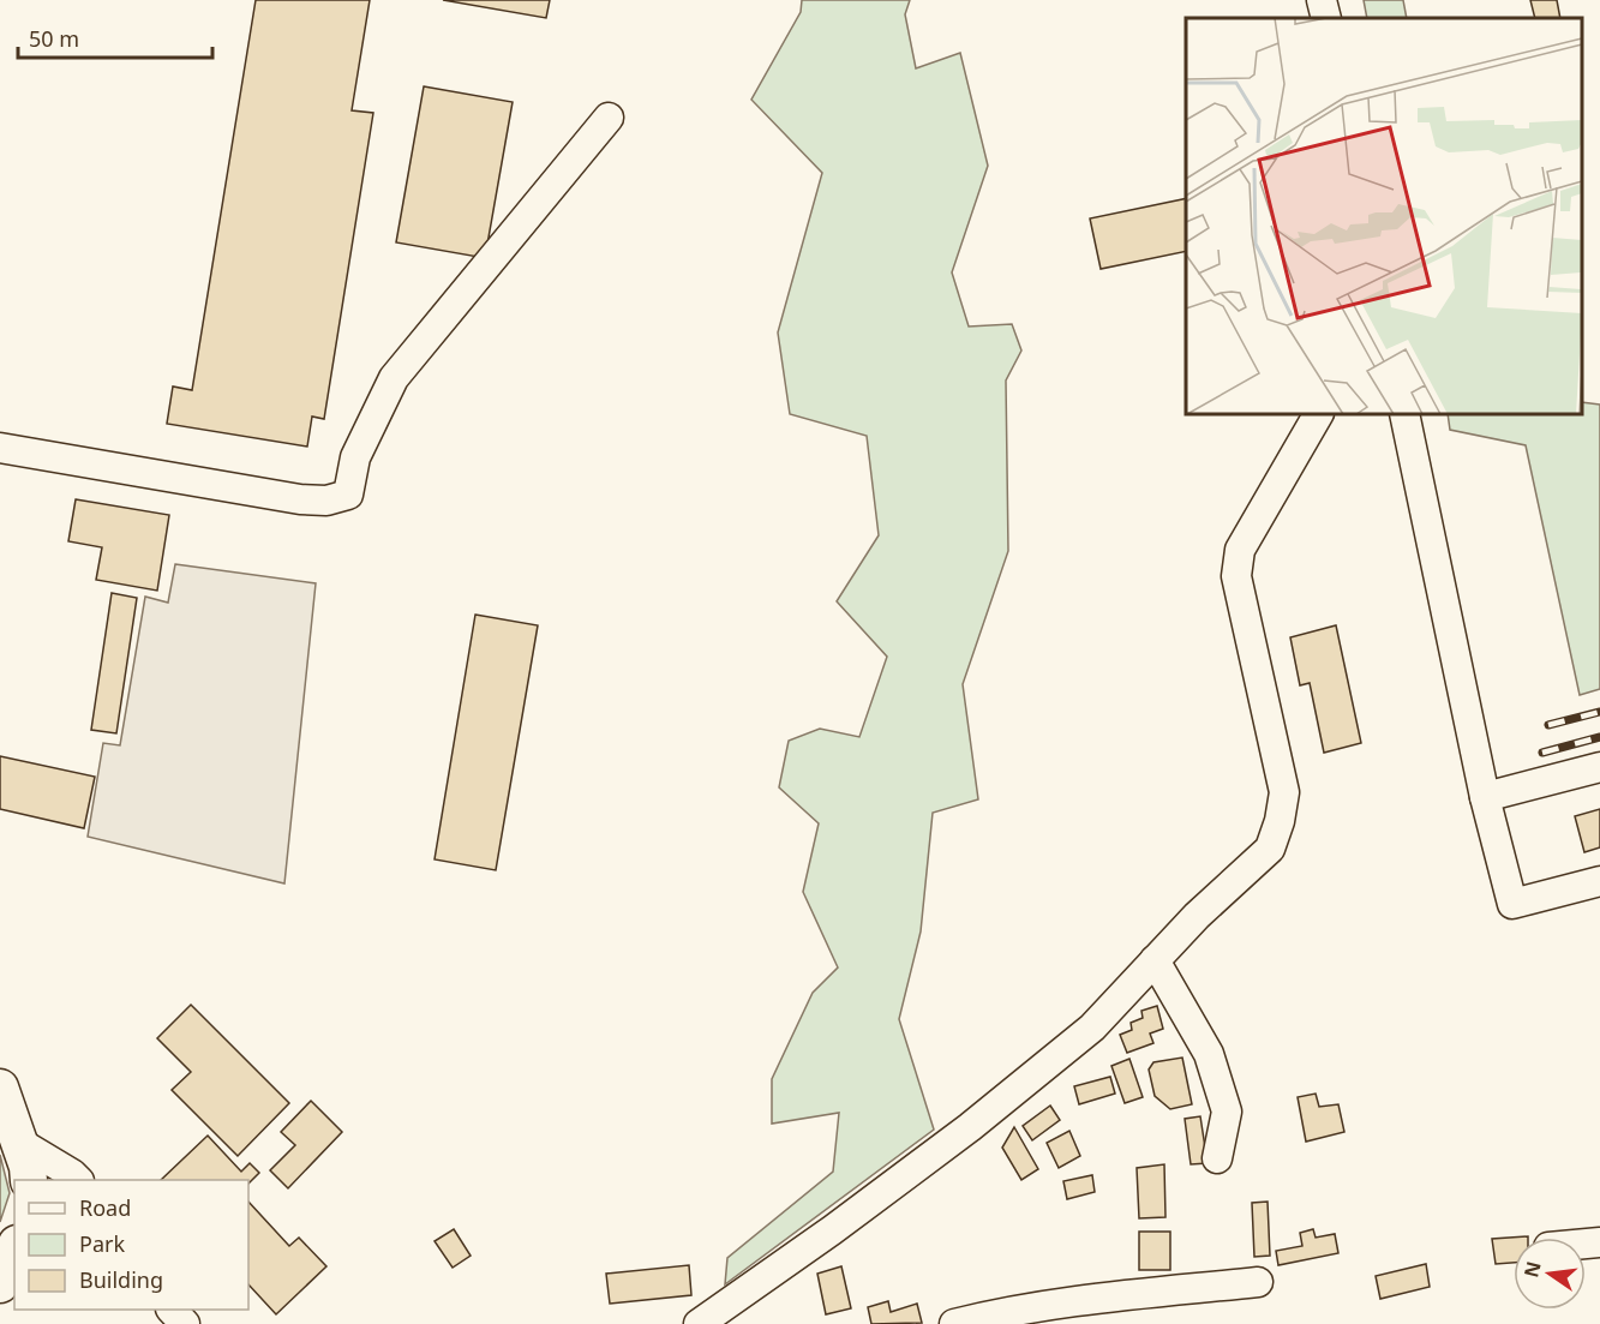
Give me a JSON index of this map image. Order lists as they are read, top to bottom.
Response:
{
  "legend": ["Road", "Park", "Building"],
  "scale_bar": "50 m",
  "north": "left"
}
